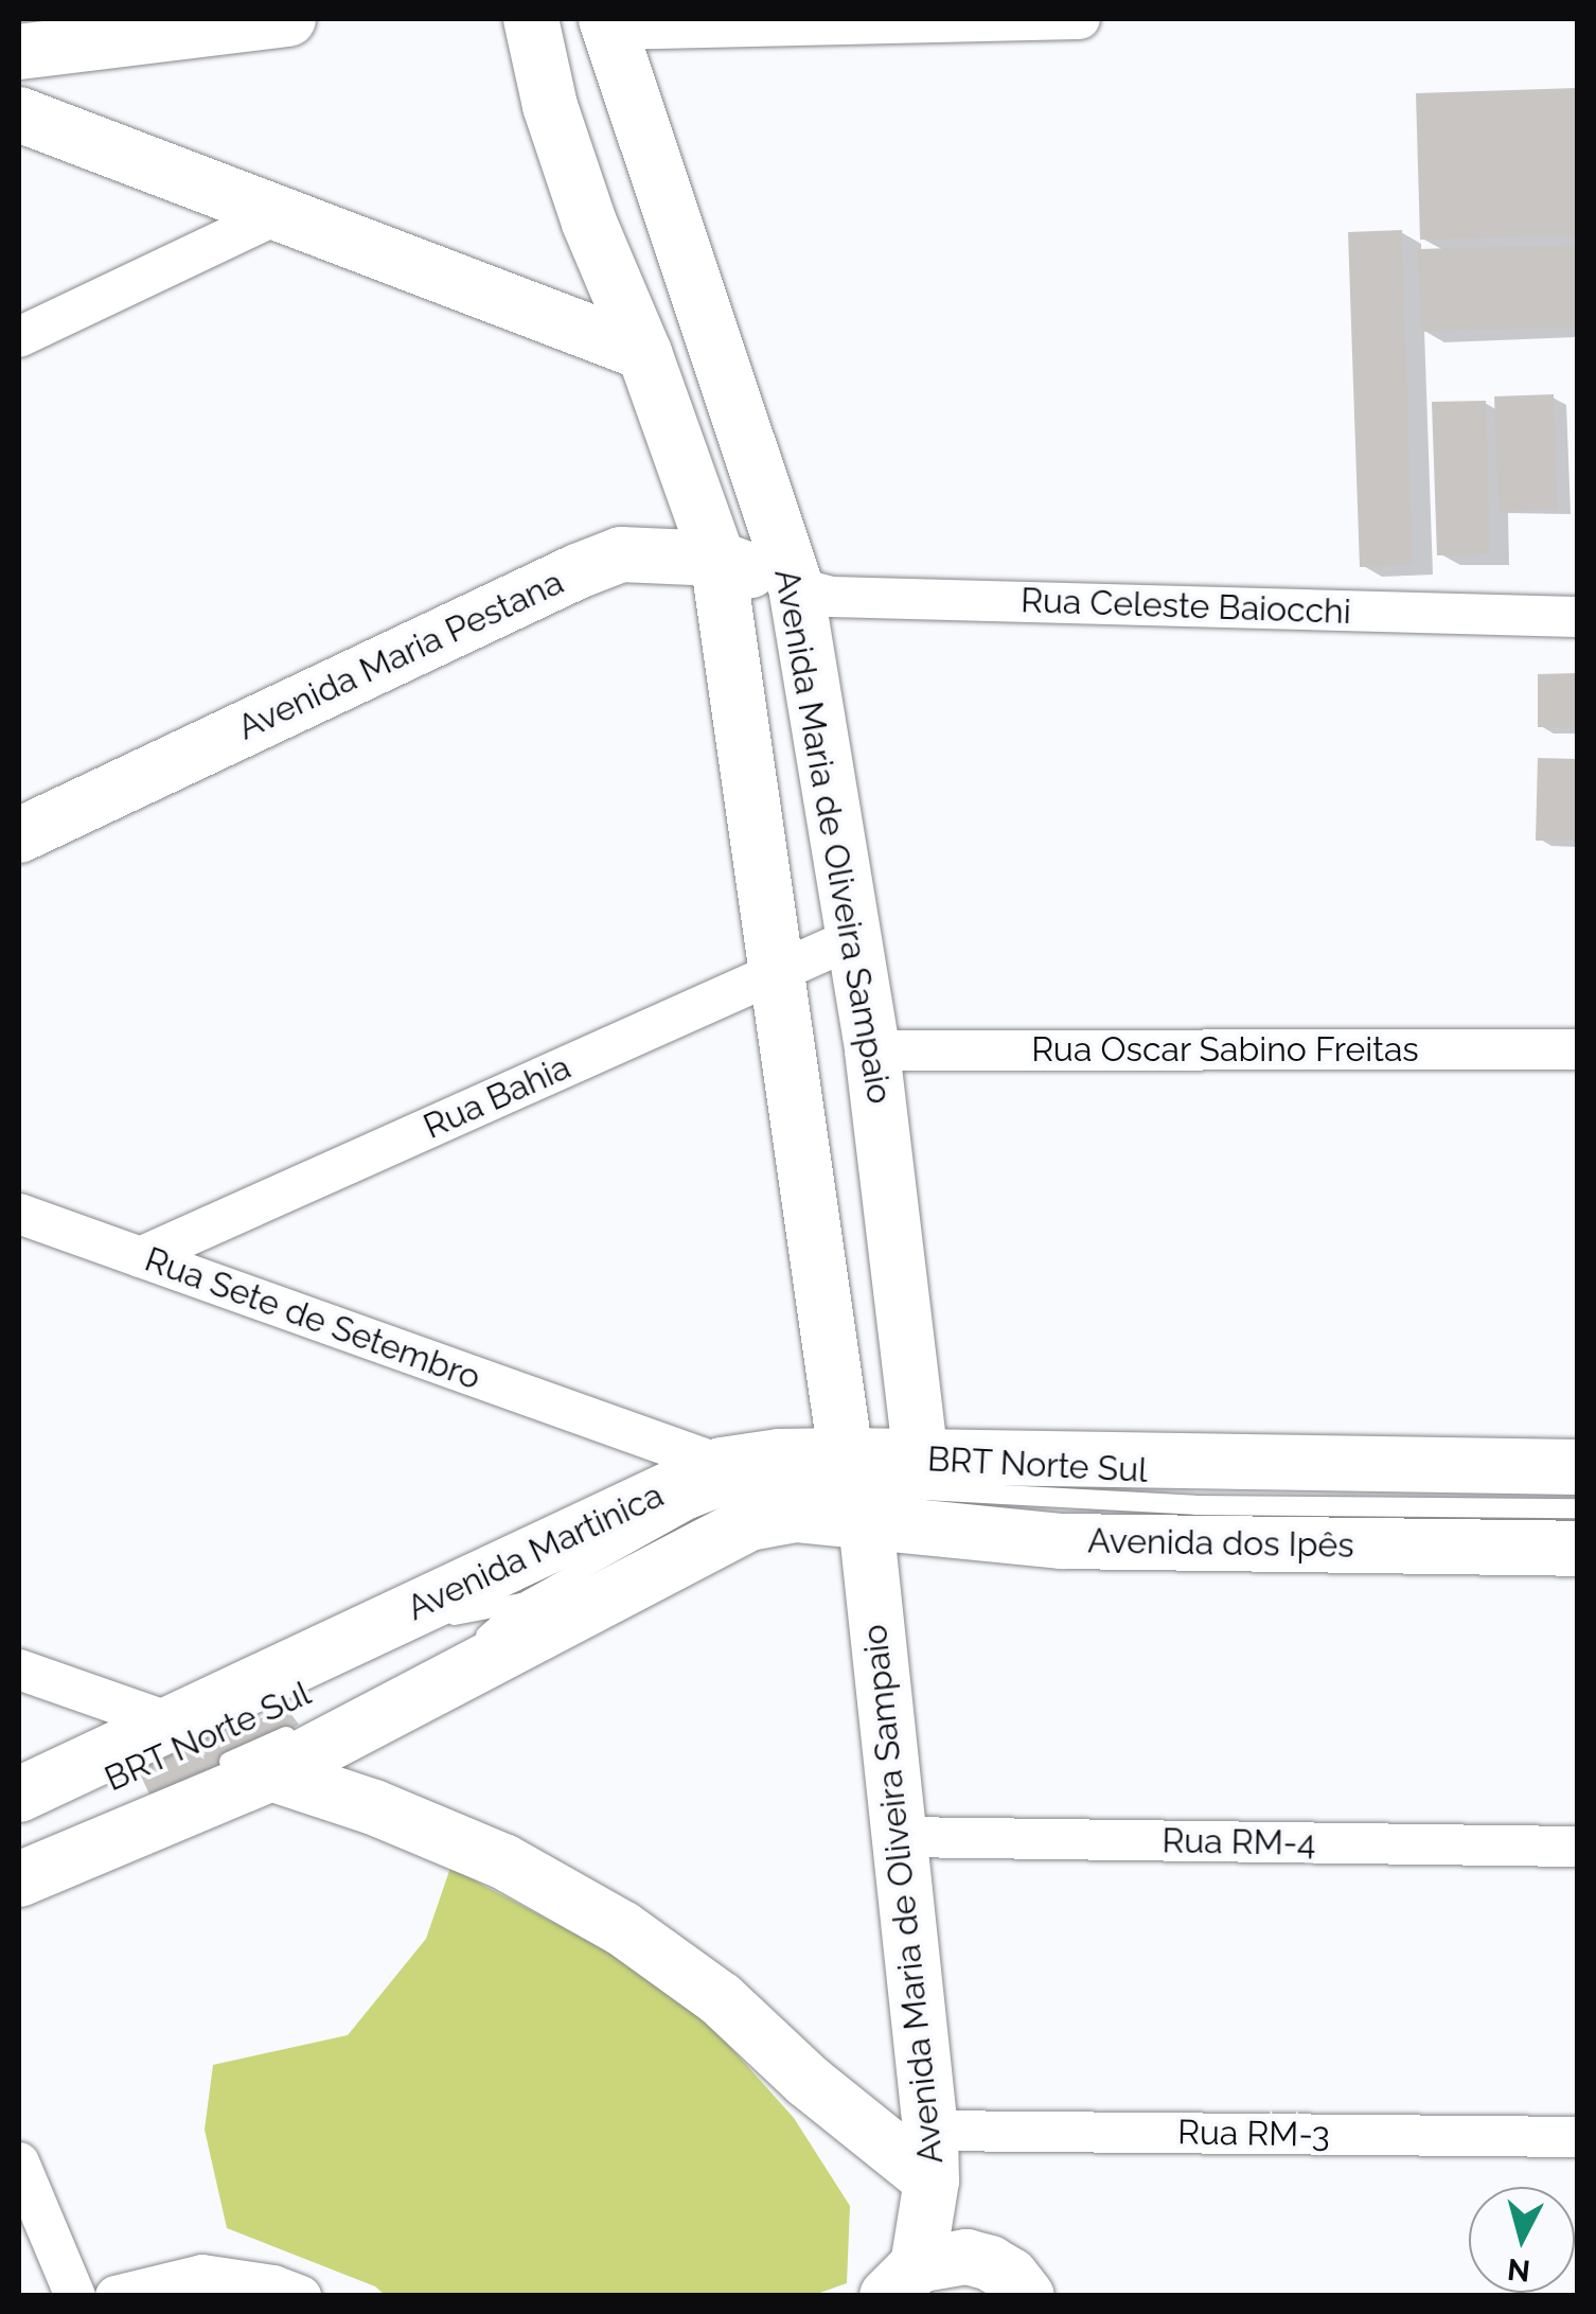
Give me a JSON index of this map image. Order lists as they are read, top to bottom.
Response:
{
  "streets": {
    "main road": [
      "Avenida Maria Pestana",
      "Avenida Maria de Oliveira Sampaio",
      "Avenida dos Ipês",
      "Avenida Martinica"
    ],
    "street": [
      "Rua Celeste Baiocchi",
      "Rua Oscar Sabino Freitas",
      "Rua Bahia",
      "Rua Sete de Setembro",
      "Rua RM-4",
      "Rua RM-3"
    ],
    "lane": ["BRT Norte Sul"]
  },
  "crossings": [
    ["Rua Celeste Baiocchi", "Avenida Maria Pestana"],
    ["Rua Celeste Baiocchi", "Avenida Maria de Oliveira Sampaio"],
    ["Avenida Maria Pestana", "Avenida Maria de Oliveira Sampaio"],
    ["Avenida Maria de Oliveira Sampaio", "Rua Oscar Sabino Freitas"],
    ["Avenida Maria de Oliveira Sampaio", "Rua Bahia"],
    ["Avenida Maria de Oliveira Sampaio", "BRT Norte Sul"],
    ["Avenida Maria de Oliveira Sampaio", "Avenida dos Ipês"],
    ["Avenida Maria de Oliveira Sampaio", "Avenida Martinica"],
    ["Avenida Maria de Oliveira Sampaio", "Rua RM-4"],
    ["Avenida Maria de Oliveira Sampaio", "Rua RM-3"],
    ["Rua Bahia", "Rua Sete de Setembro"],
    ["Rua Sete de Setembro", "Avenida Martinica"],
    ["BRT Norte Sul", "Avenida dos Ipês"],
    ["BRT Norte Sul", "Avenida Martinica"],
    ["Avenida dos Ipês", "Avenida Martinica"]
  ],
  "north": "bottom"
}
